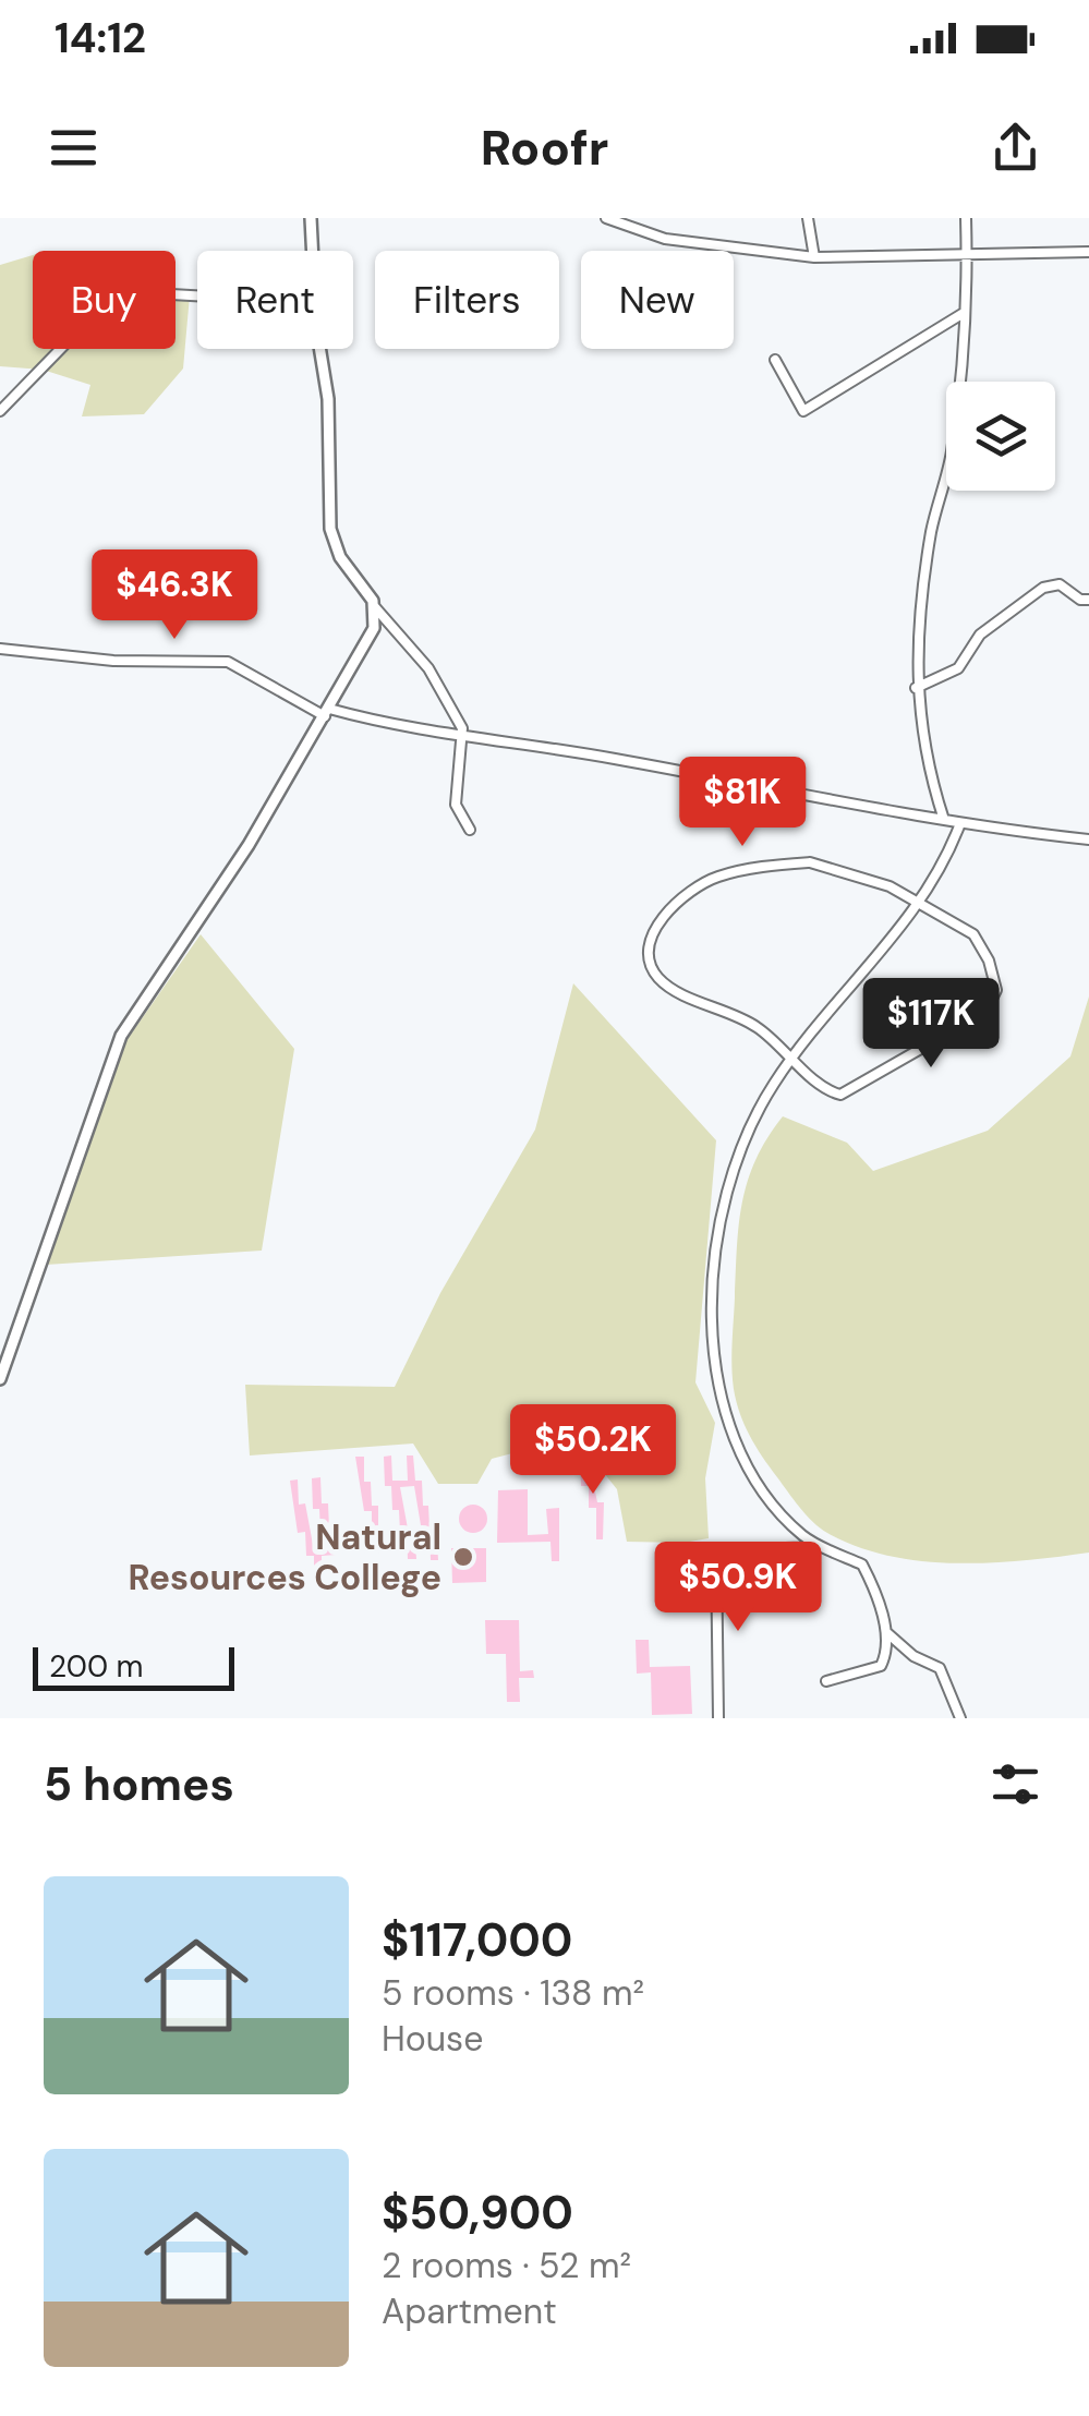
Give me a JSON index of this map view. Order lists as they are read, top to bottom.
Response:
{
  "places": ["Natural Resources College"],
  "scale_bar": "200 m",
  "page": {
    "status": "14:12",
    "header": "Roofr",
    "chip": [
      "Buy",
      "Rent",
      "Filters",
      "New"
    ],
    "price": [
      "$46.3K",
      "$81K",
      "$117K",
      "$50.2K",
      "$50.9K"
    ],
    "scale": "200 m",
    "heading": "5 homes",
    "list": [
      {
        "name": "$117,000",
        "note": "5 rooms · 138 m² · House"
      },
      {
        "name": "$50,900",
        "note": "2 rooms · 52 m² · Apartment"
      }
    ]
  }
}
